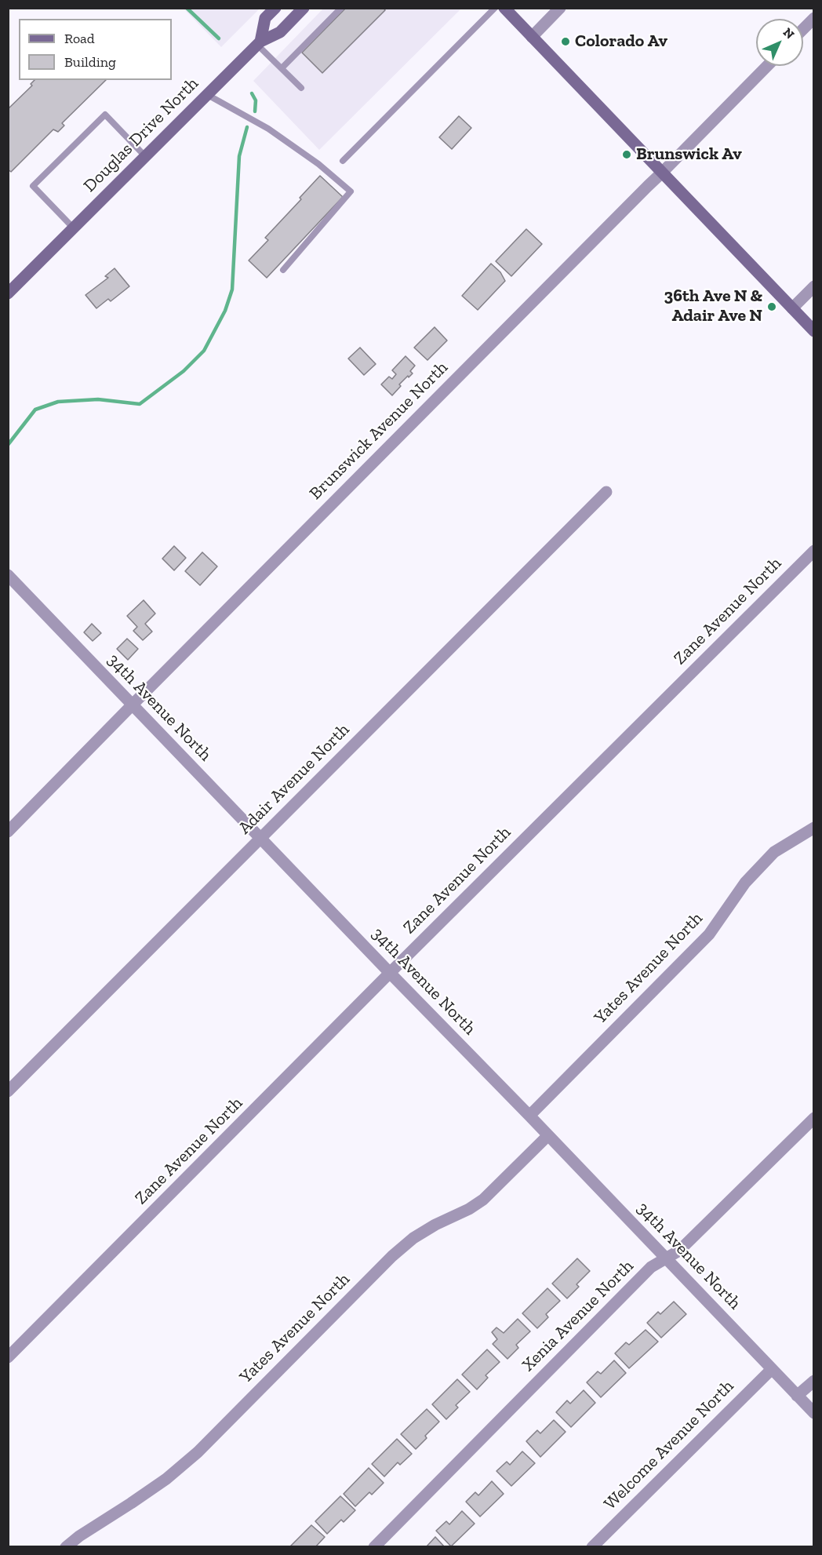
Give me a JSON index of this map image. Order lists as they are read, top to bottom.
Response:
{
  "streets": {
    "street": [
      "Douglas Drive North",
      "Brunswick Avenue North",
      "Zane Avenue North",
      "34th Avenue North",
      "Adair Avenue North",
      "Yates Avenue North",
      "Xenia Avenue North",
      "Welcome Avenue North"
    ]
  },
  "crossings": [
    ["Brunswick Avenue North", "34th Avenue North"],
    ["Zane Avenue North", "34th Avenue North"],
    ["34th Avenue North", "Adair Avenue North"],
    ["34th Avenue North", "Yates Avenue North"],
    ["34th Avenue North", "Xenia Avenue North"],
    ["34th Avenue North", "Welcome Avenue North"]
  ],
  "places": ["Colorado Av", "Brunswick Av", "36th Ave N & Adair Ave N"],
  "legend": ["Road", "Building"],
  "north": "top right"
}
